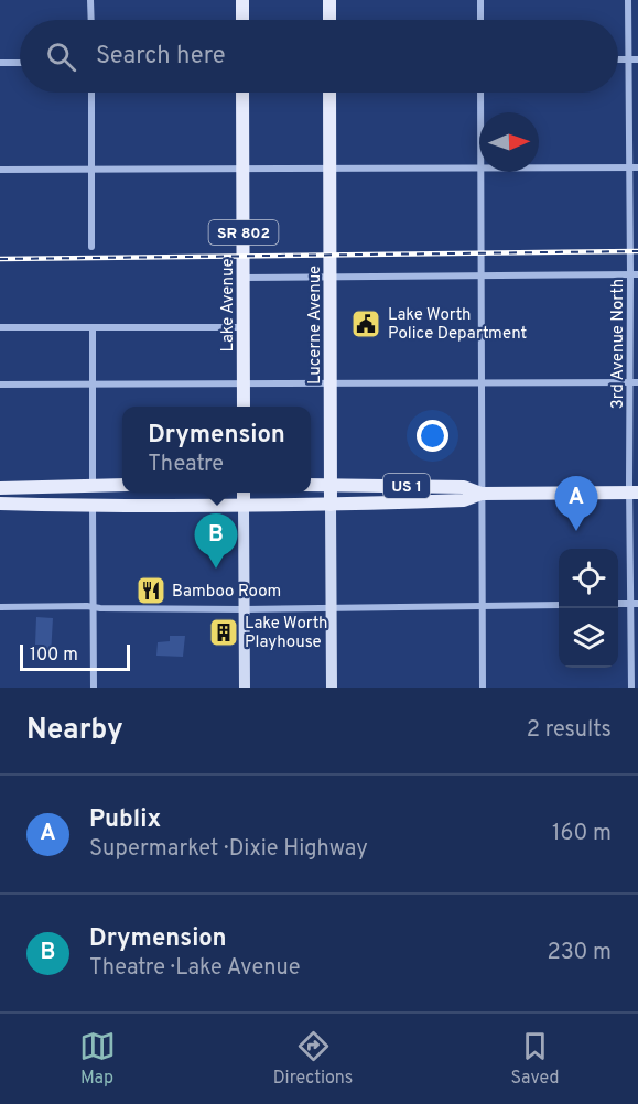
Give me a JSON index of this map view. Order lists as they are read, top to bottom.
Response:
{
  "streets": {
    "main road": [
      "SR 802",
      "Lake Avenue",
      "Lucerne Avenue",
      "US 1"
    ],
    "street": ["3rd Avenue North"]
  },
  "crossings": [
    ["Lucerne Avenue", "US 1"],
    ["3rd Avenue North", "US 1"]
  ],
  "places": {
    "public building": ["Lake Worth Police Department"],
    "restaurant": ["Bamboo Room"],
    "building": ["Lake Worth Playhouse"]
  },
  "scale_bar": "100 m",
  "north": "right",
  "page": {
    "search": "Search here",
    "popup": ["Drymension", "Theatre"],
    "pins": ["A", "B"],
    "scale": "100 m",
    "heading": ["Nearby", "2 results"],
    "list": [
      {
        "mark": "A",
        "name": "Publix",
        "note": "Supermarket · Dixie Highway",
        "value": "160 m"
      },
      {
        "mark": "B",
        "name": "Drymension",
        "note": "Theatre · Lake Avenue",
        "value": "230 m"
      }
    ],
    "nav": ["Map", "Directions", "Saved"]
  }
}
